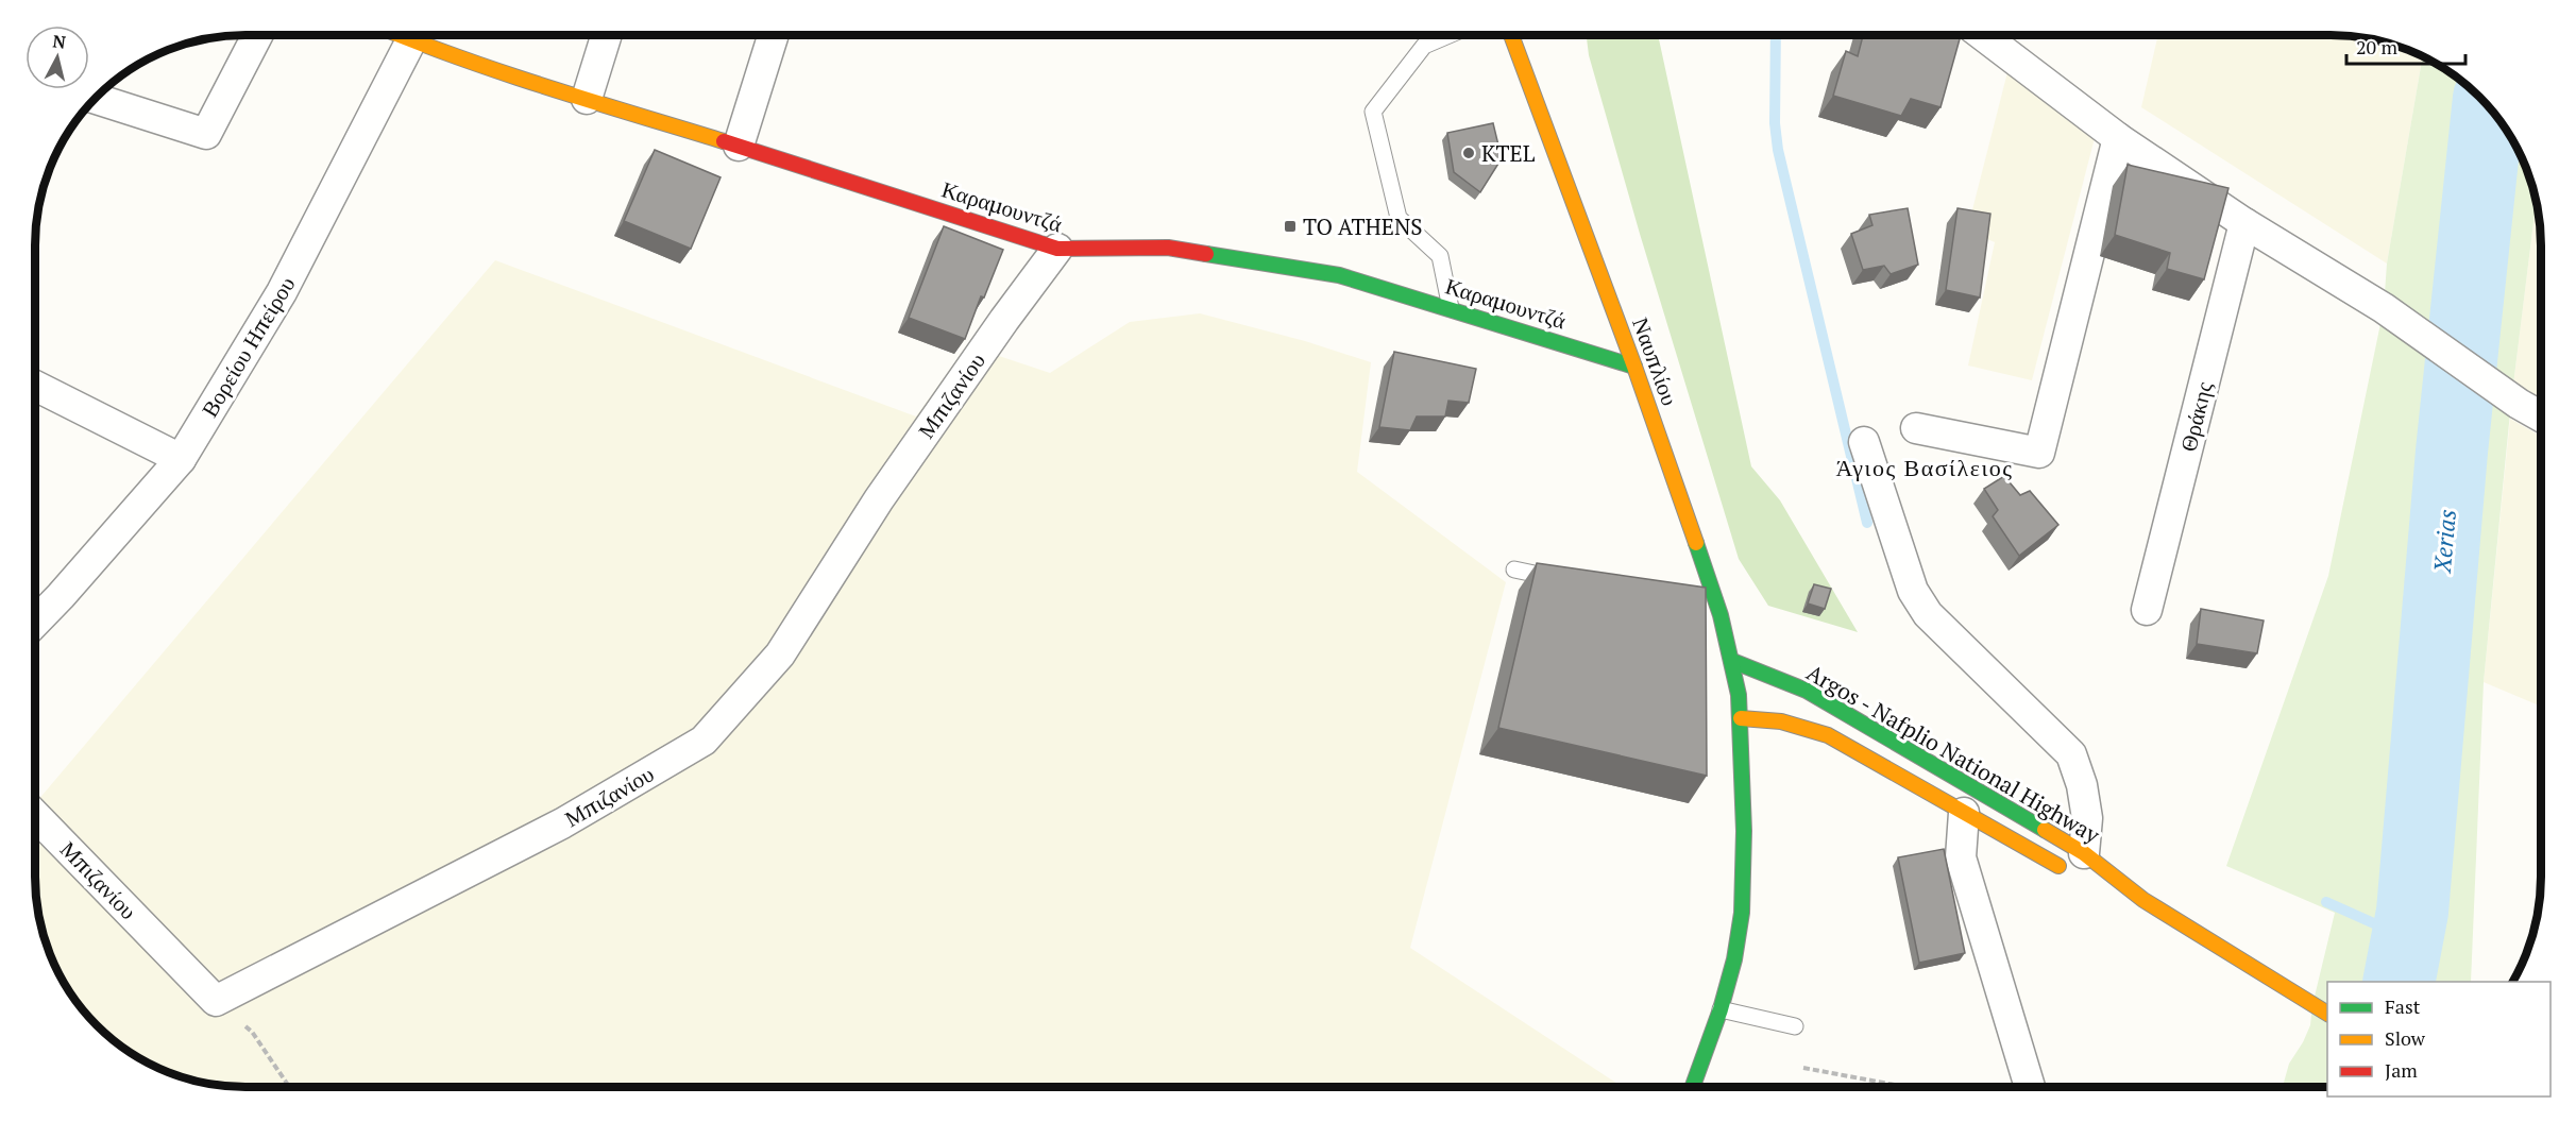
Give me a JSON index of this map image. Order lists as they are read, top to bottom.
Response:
{
  "streets": {
    "main road": ["Καραμουντζά", "Ναυπλίου", "Argos - Nafplio National Highway"],
    "street": ["Βορείου Ηπείρου", "Μπιζανίου", "Θράκης"]
  },
  "crossings": [
    ["Καραμουντζά", "Ναυπλίου"],
    ["Καραμουντζά", "Μπιζανίου"],
    ["Ναυπλίου", "Argos - Nafplio National Highway"]
  ],
  "districts": ["Άγιος Βασίλειος"],
  "water": ["Xerias"],
  "places": {
    "other": ["KTEL"],
    "transit": ["TO ATHENS"]
  },
  "legend": ["Fast", "Slow", "Jam"],
  "scale_bar": "20 m",
  "north": "top"
}
